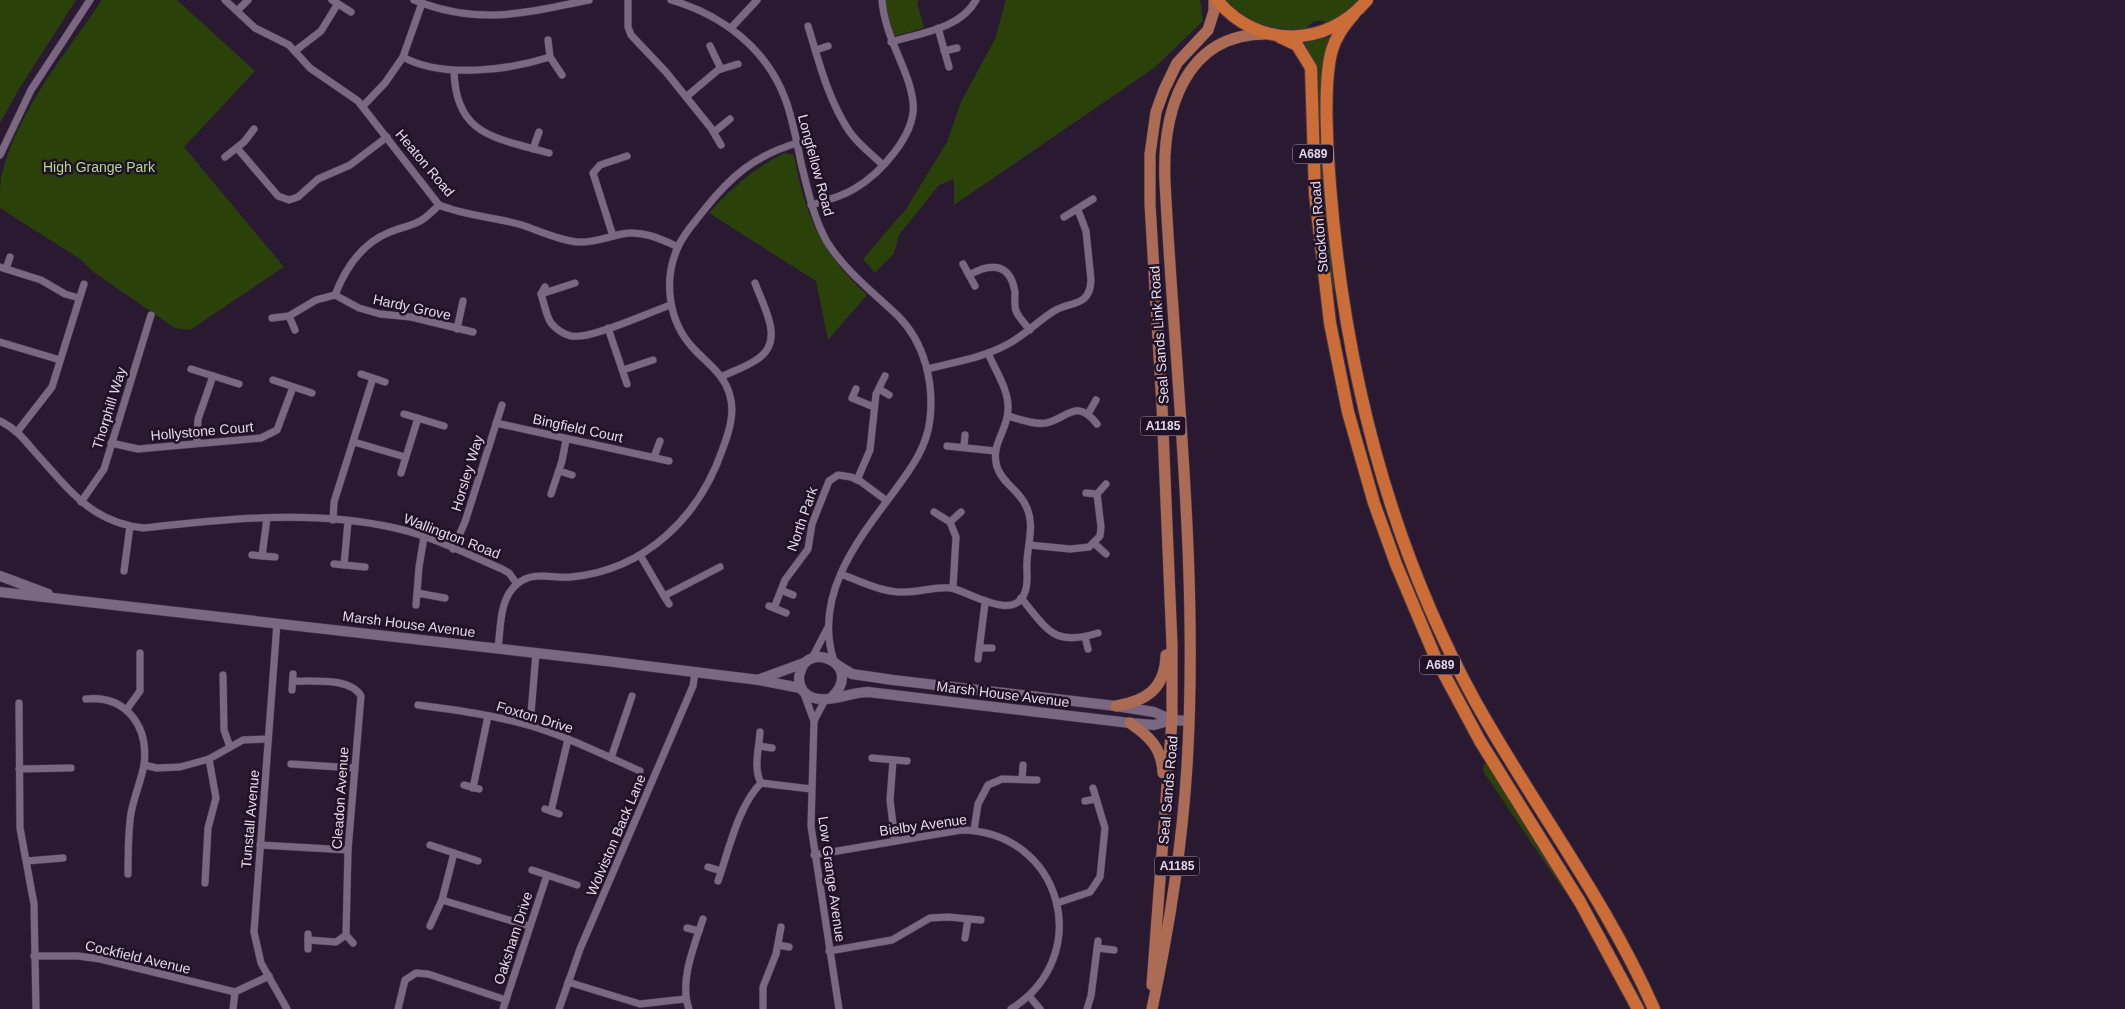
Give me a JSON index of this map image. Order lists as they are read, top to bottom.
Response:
{
  "streets": {
    "highway": ["A689", "Stockton Road"],
    "main road": ["Seal Sands Link Road", "A1185", "Seal Sands Road"],
    "street": [
      "Heaton Road",
      "Longfellow Road",
      "Hardy Grove",
      "Thorphill Way",
      "Bingfield Court",
      "Hollystone Court",
      "Horsley Way",
      "North Park",
      "Wallington Road",
      "Marsh House Avenue",
      "Foxton Drive",
      "Cleadon Avenue",
      "Tunstall Avenue",
      "Bielby Avenue",
      "Wolviston Back Lane",
      "Low Grange Avenue",
      "Oaksham Drive",
      "Cockfield Avenue"
    ]
  },
  "crossings": [
    ["A689", "Stockton Road"],
    ["A689", "Seal Sands Link Road"],
    ["Longfellow Road", "Marsh House Avenue"],
    ["Longfellow Road", "Low Grange Avenue"],
    ["Stockton Road", "Seal Sands Link Road"],
    ["Seal Sands Link Road", "A1185"],
    ["Seal Sands Link Road", "Marsh House Avenue"],
    ["Seal Sands Link Road", "Seal Sands Road"],
    ["Thorphill Way", "Hollystone Court"],
    ["Thorphill Way", "Wallington Road"],
    ["A1185", "Marsh House Avenue"],
    ["Bingfield Court", "Horsley Way"],
    ["Horsley Way", "Wallington Road"],
    ["Marsh House Avenue", "Seal Sands Road"],
    ["Marsh House Avenue", "Tunstall Avenue"],
    ["Marsh House Avenue", "Wolviston Back Lane"],
    ["Marsh House Avenue", "Low Grange Avenue"],
    ["Bielby Avenue", "Low Grange Avenue"]
  ],
  "parks": ["High Grange Park"]
}
